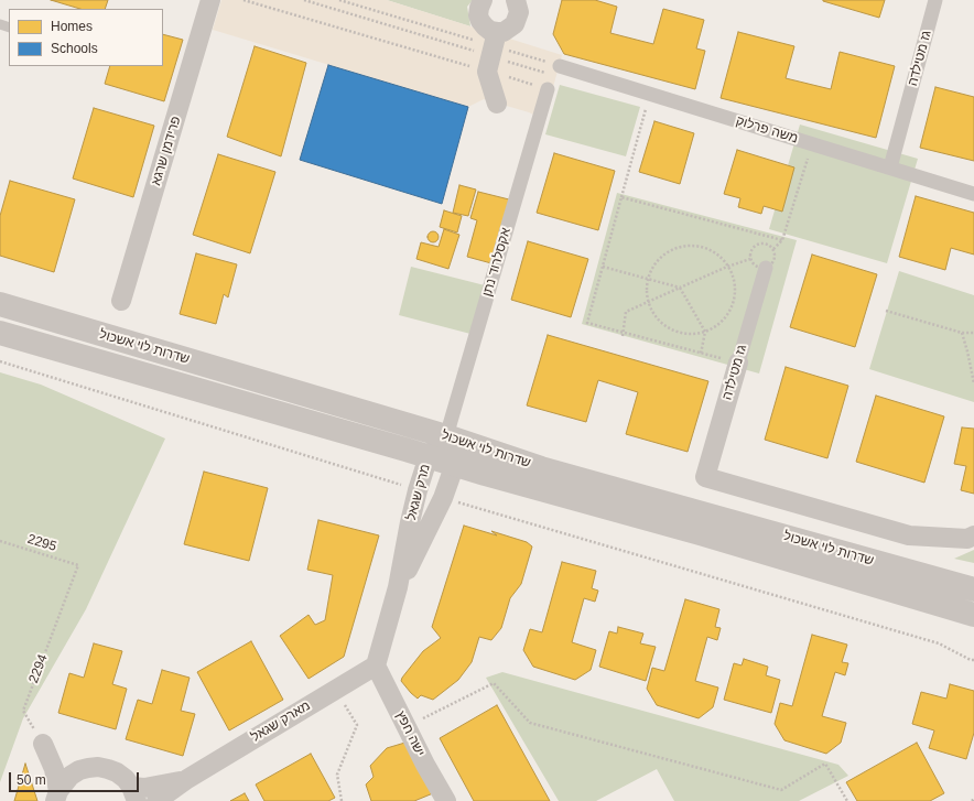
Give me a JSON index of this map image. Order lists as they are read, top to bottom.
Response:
{
  "streets": {
    "street": [
      "גז מטילדה",
      "משה פרלוק",
      "פרידמן שרגא",
      "אקסלרוד נתן",
      "שדרות לוי אשכול",
      "מרק שגאל",
      "מארק שגאל",
      "ישה חפץ"
    ],
    "path": ["2295", "2294"]
  },
  "crossings": [
    ["גז מטילדה", "משה פרלוק"],
    ["אקסלרוד נתן", "שדרות לוי אשכול"],
    ["אקסלרוד נתן", "מרק שגאל"],
    ["שדרות לוי אשכול", "מרק שגאל"],
    ["מרק שגאל", "מארק שגאל"],
    ["מרק שגאל", "ישה חפץ"],
    ["2295", "2294"],
    ["מארק שגאל", "ישה חפץ"]
  ],
  "legend": ["Homes", "Schools"],
  "scale_bar": "50 m"
}
